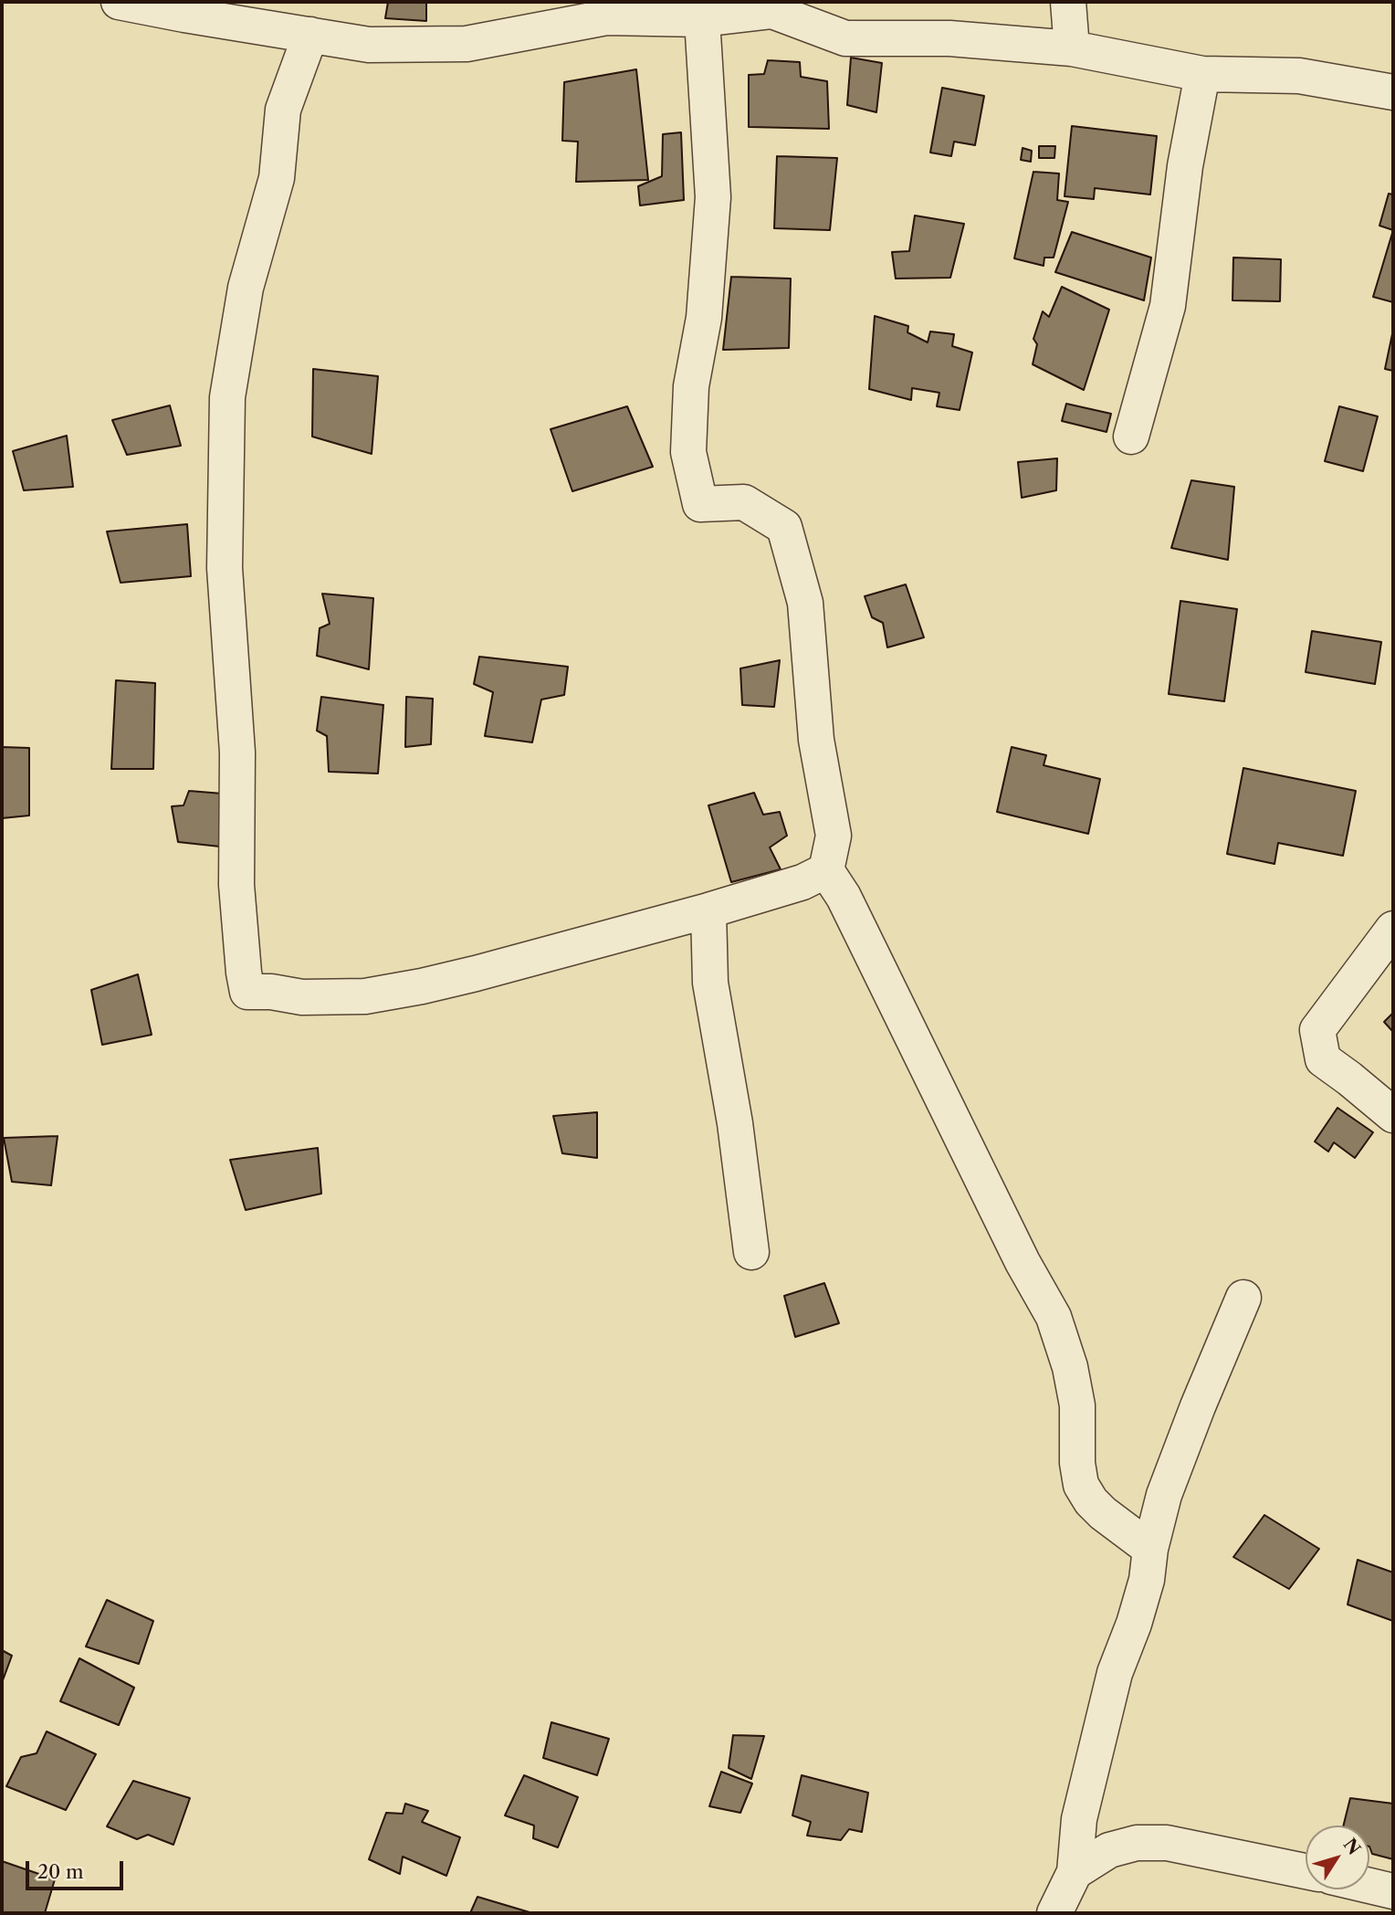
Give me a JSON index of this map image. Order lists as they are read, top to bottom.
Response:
{
  "scale_bar": "20 m",
  "north": "top right"
}
